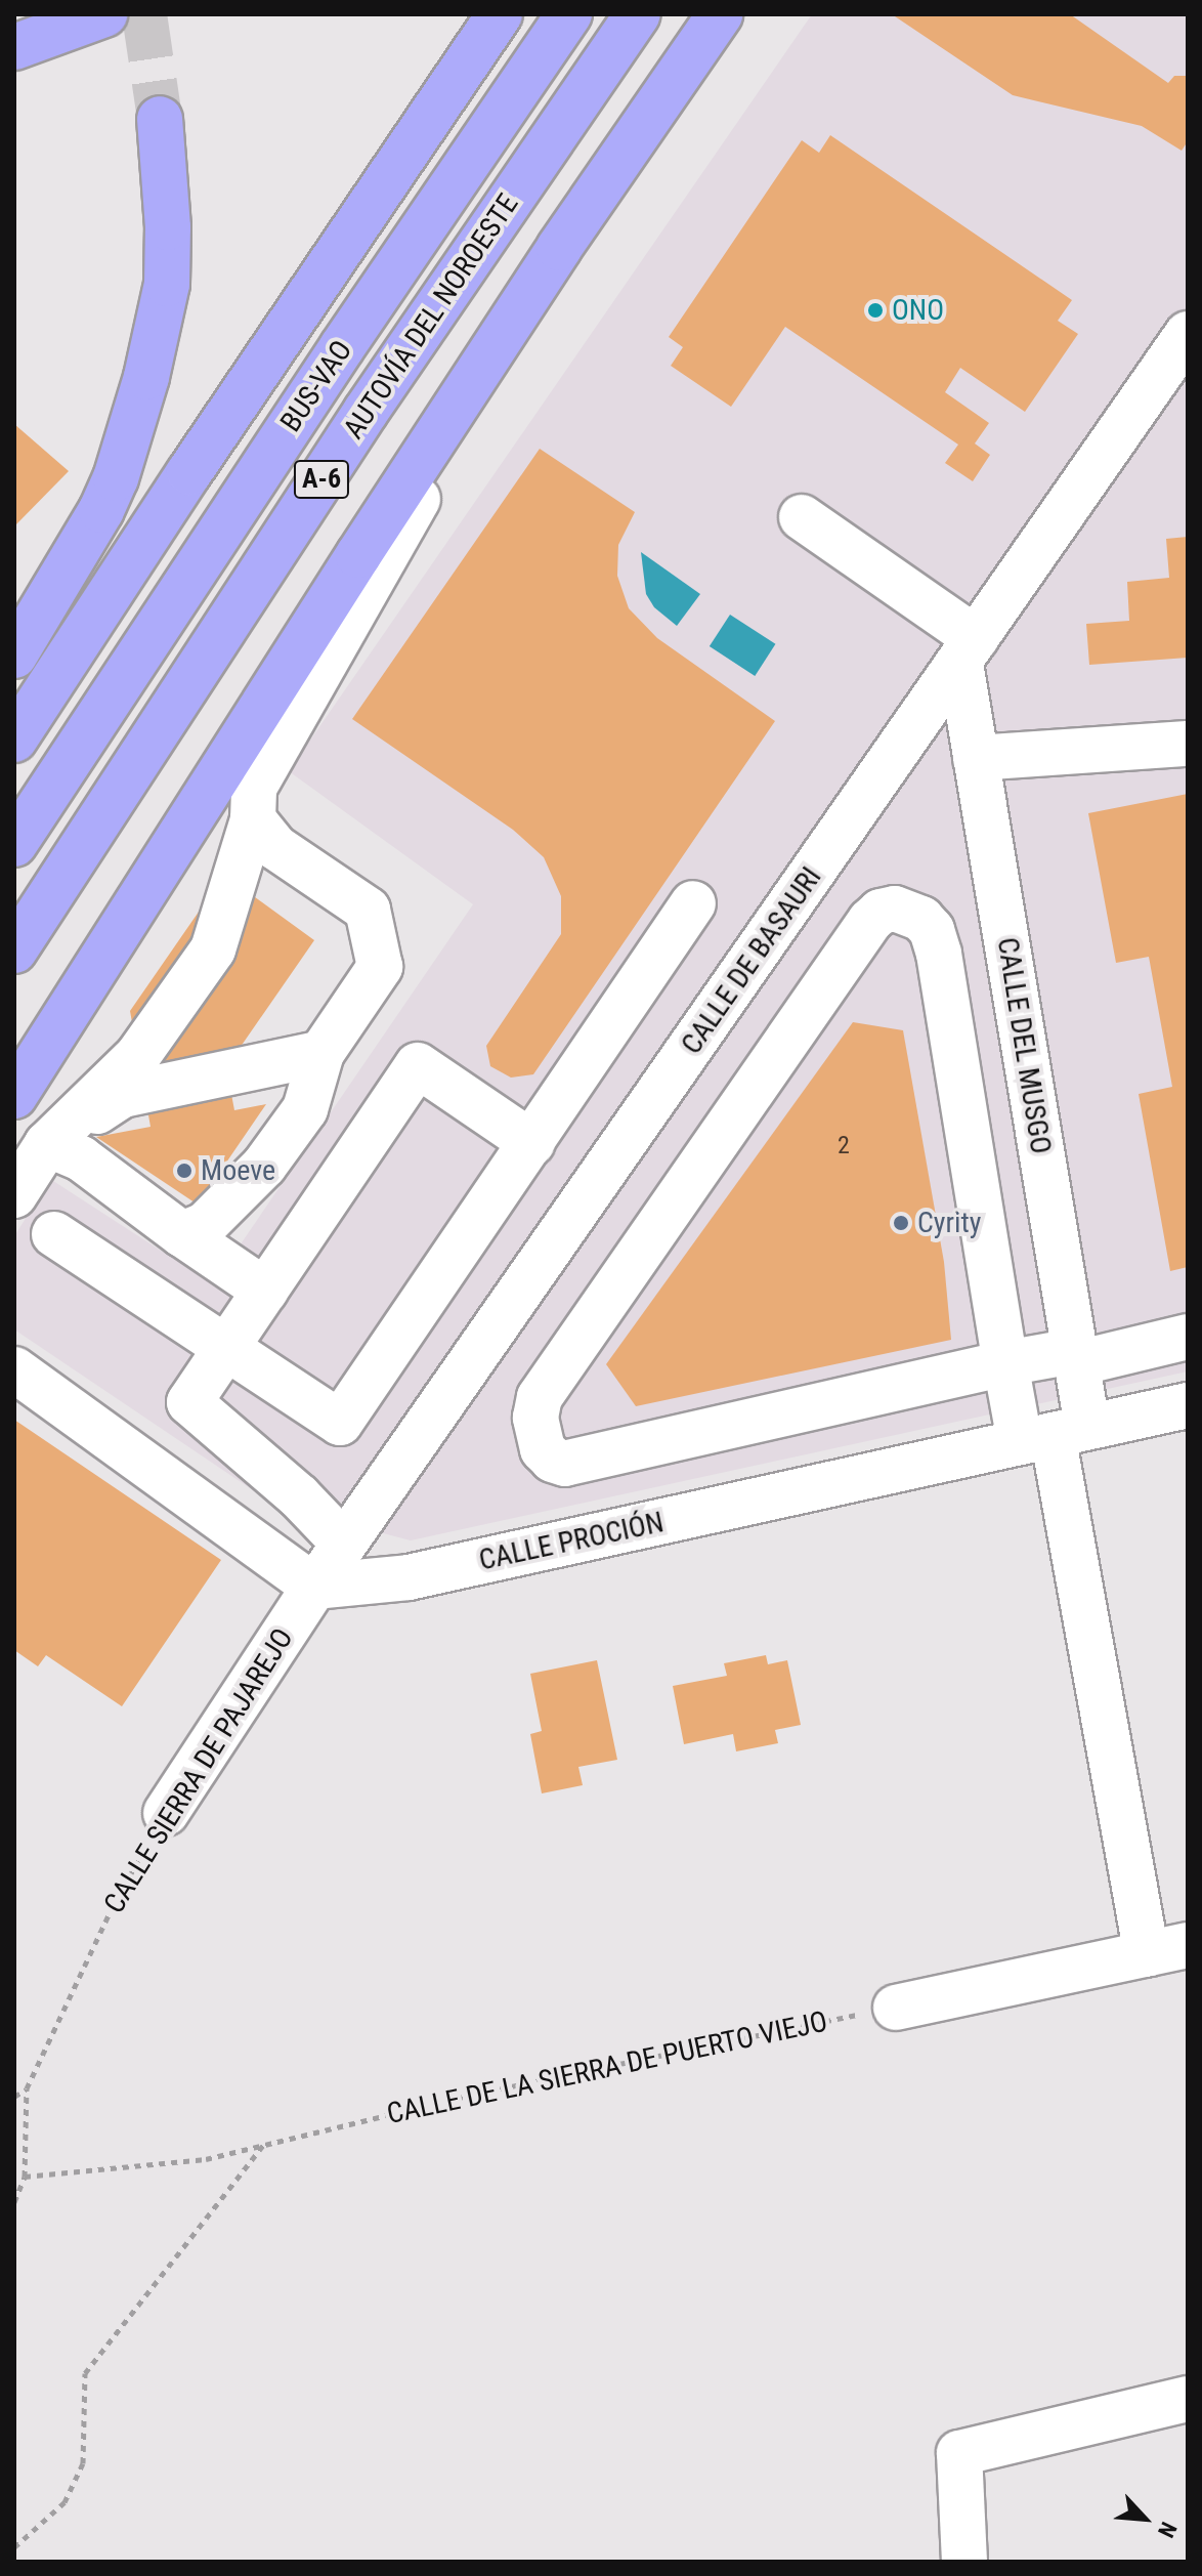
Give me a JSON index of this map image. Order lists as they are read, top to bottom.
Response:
{
  "streets": {
    "highway": ["AUTOVÍA DEL NOROESTE", "BUS-VAO", "A-6"],
    "street": [
      "CALLE DE BASAURI",
      "CALLE DEL MUSGO",
      "CALLE PROCIÓN",
      "CALLE SIERRA DE PAJAREJO"
    ],
    "path": ["CALLE DE LA SIERRA DE PUERTO VIEJO"]
  },
  "crossings": [
    ["CALLE DE BASAURI", "CALLE DEL MUSGO"],
    ["CALLE DE BASAURI", "CALLE PROCIÓN"],
    ["CALLE DE BASAURI", "CALLE SIERRA DE PAJAREJO"],
    ["CALLE DEL MUSGO", "CALLE PROCIÓN"],
    ["CALLE PROCIÓN", "CALLE SIERRA DE PAJAREJO"],
    ["CALLE SIERRA DE PAJAREJO", "CALLE DE LA SIERRA DE PUERTO VIEJO"]
  ],
  "places": ["ONO", "Moeve", "Cyrity"],
  "house_numbers": ["2"],
  "north": "bottom right"
}
